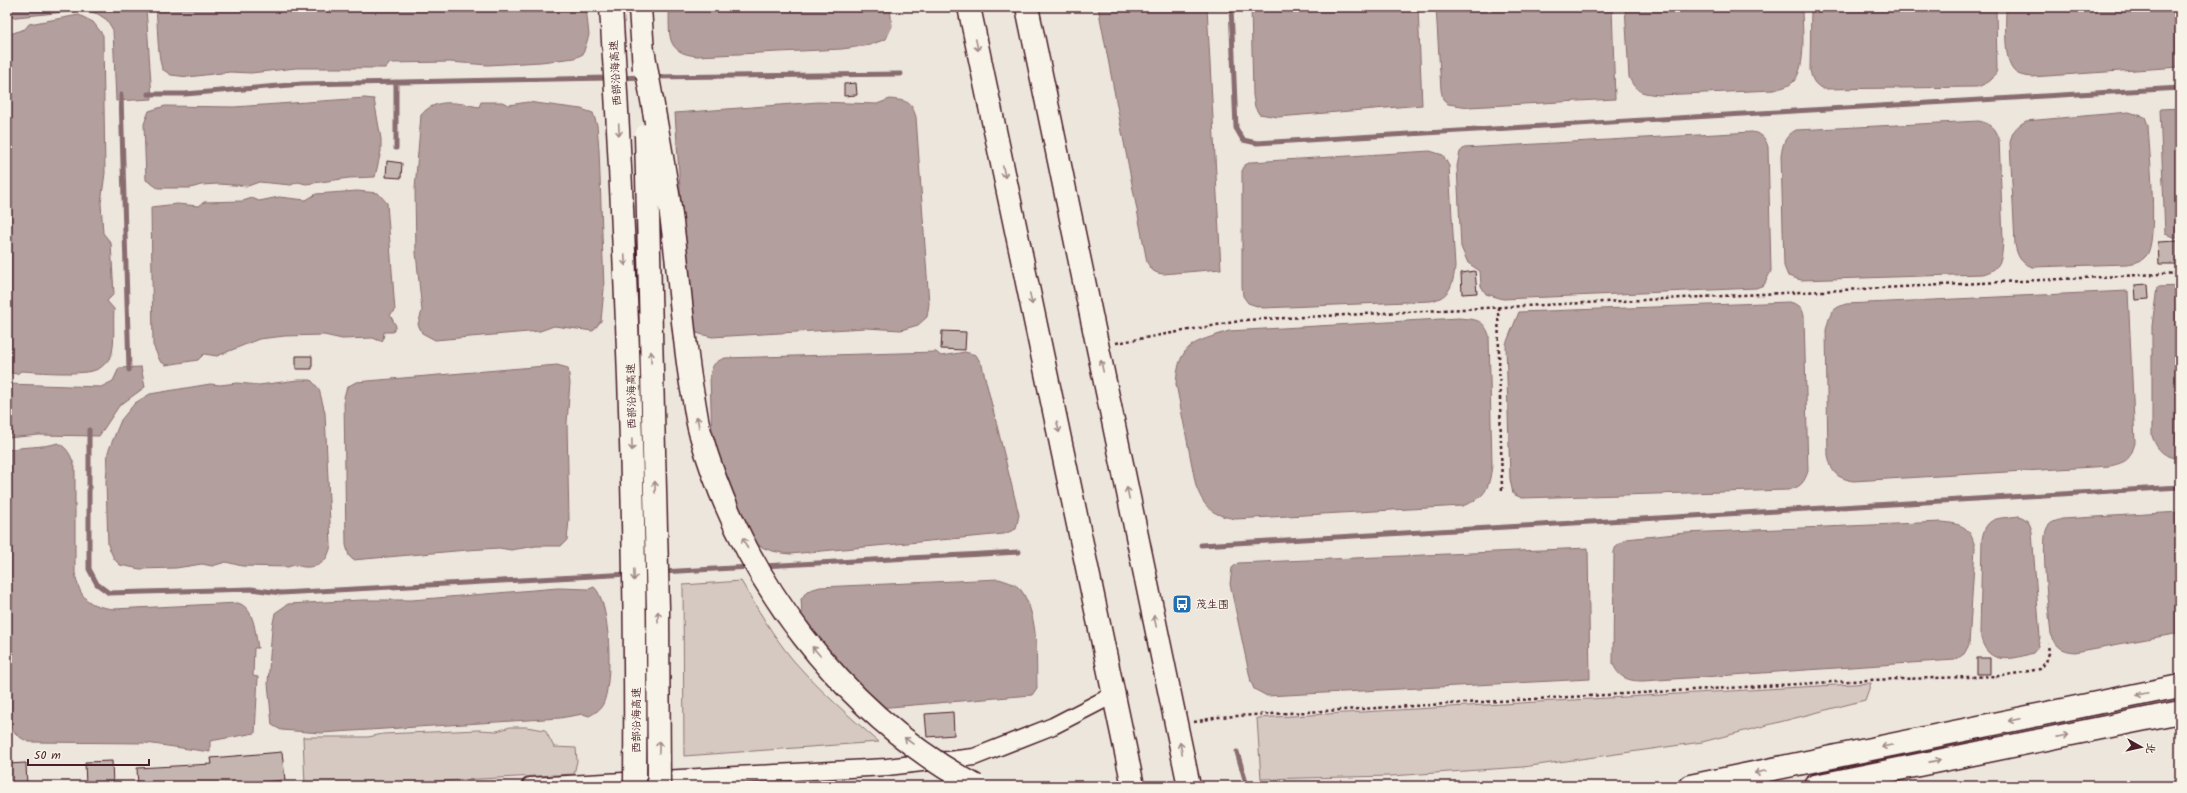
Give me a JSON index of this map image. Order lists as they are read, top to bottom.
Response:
{
  "streets": {
    "highway": ["西部沿海高速"]
  },
  "places": {
    "bus stop": ["茂生围"]
  },
  "scale_bar": "50 m",
  "north": "right"
}
